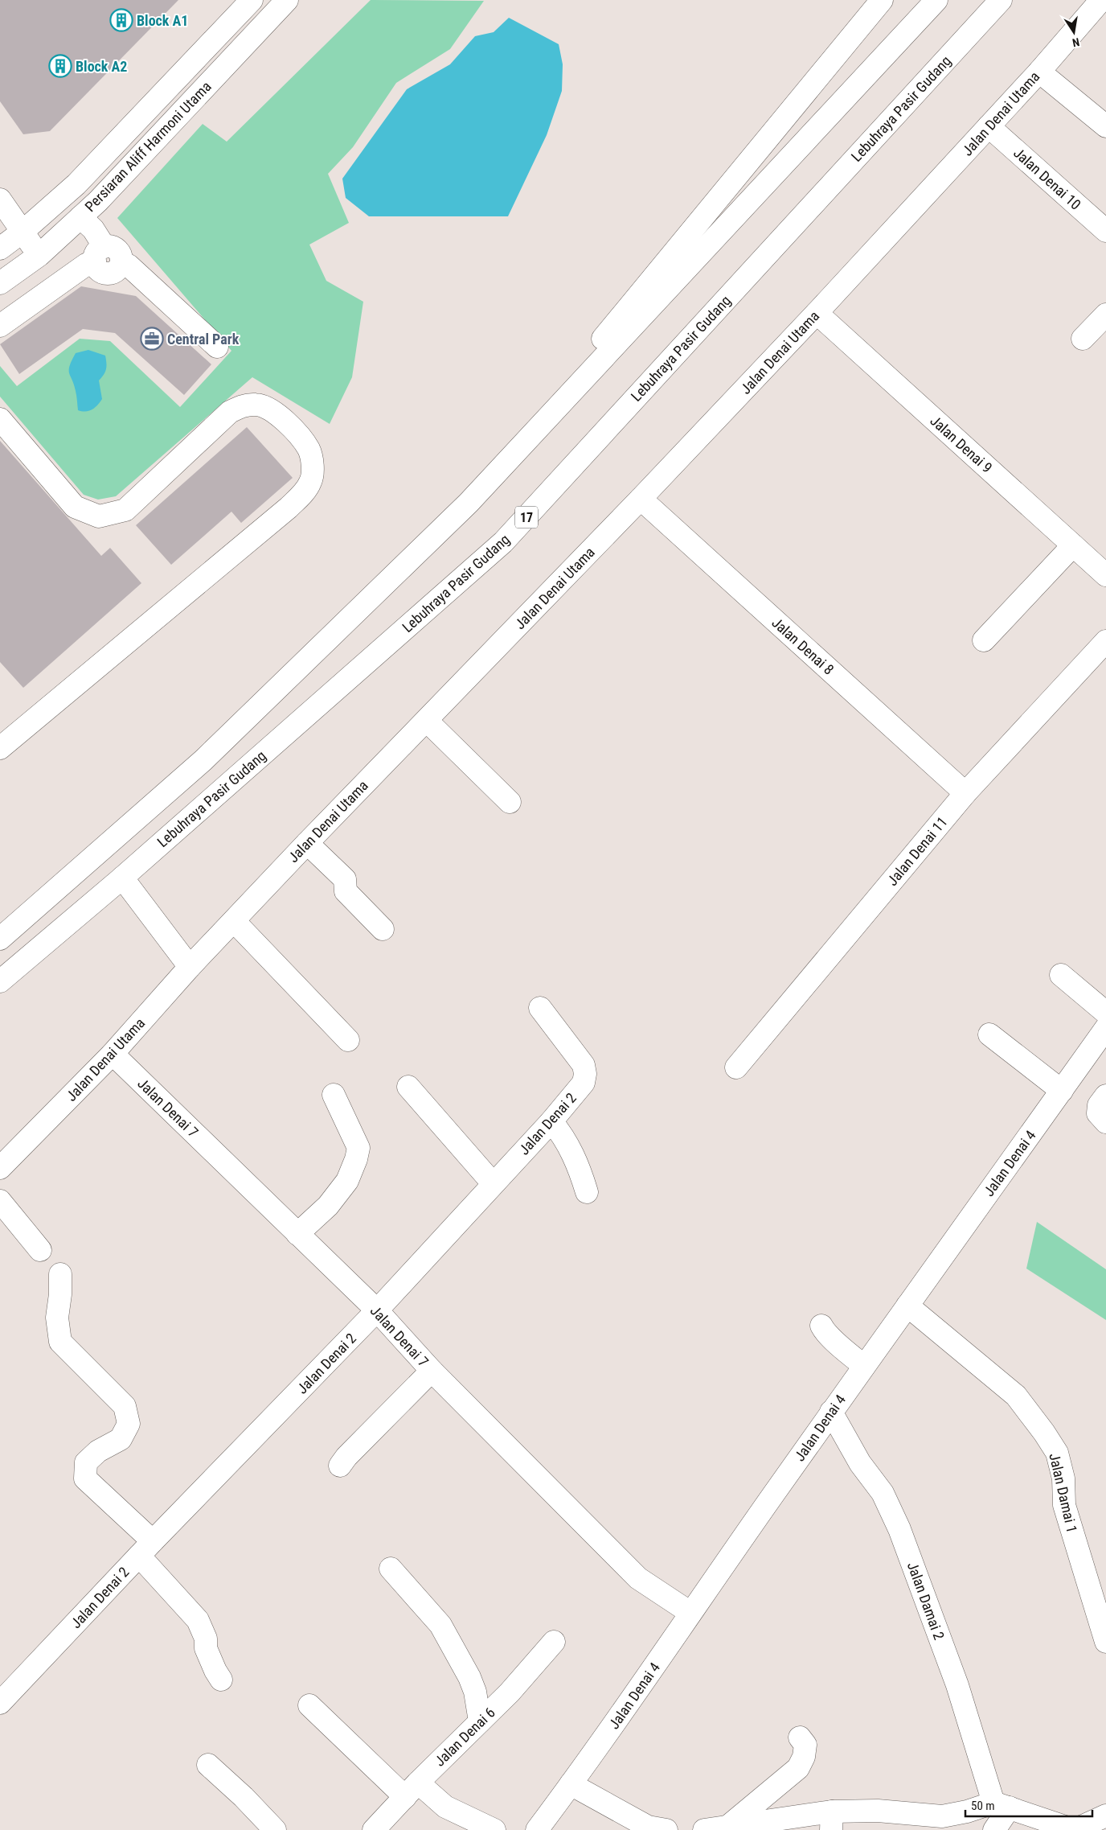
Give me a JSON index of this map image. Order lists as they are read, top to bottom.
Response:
{
  "streets": {
    "main road": [
      "Lebuhraya Pasir Gudang",
      "Jalan Denai Utama",
      "Persiaran Aliff Harmoni Utama",
      "Jalan Denai 10",
      "Jalan Denai 9",
      "17",
      "Jalan Denai 8",
      "Jalan Denai 11",
      "Jalan Denai 7",
      "Jalan Denai 2",
      "Jalan Denai 4",
      "Jalan Damai 1",
      "Jalan Damai 2",
      "Jalan Denai 6"
    ]
  },
  "crossings": [
    ["Jalan Denai Utama", "Jalan Denai 10"],
    ["Jalan Denai Utama", "Jalan Denai 9"],
    ["Jalan Denai Utama", "Jalan Denai 8"],
    ["Jalan Denai Utama", "Jalan Denai 7"],
    ["Jalan Denai 8", "Jalan Denai 11"],
    ["Jalan Denai 7", "Jalan Denai 2"],
    ["Jalan Denai 7", "Jalan Denai 4"],
    ["Jalan Denai 4", "Jalan Damai 1"],
    ["Jalan Denai 4", "Jalan Damai 2"]
  ],
  "places": {
    "building": ["Block A1", "Block A2"],
    "office": ["Central Park"]
  },
  "scale_bar": "50 m",
  "north": "bottom"
}
